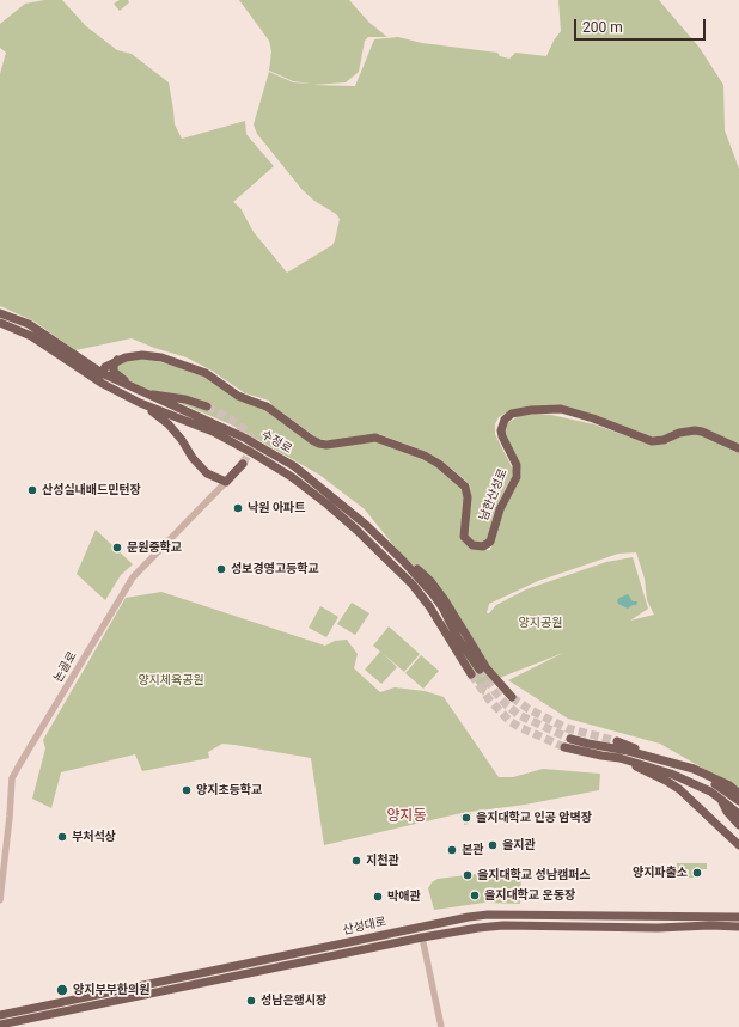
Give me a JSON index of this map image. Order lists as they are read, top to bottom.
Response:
{
  "streets": {
    "main road": ["수정로", "남한산성로", "산성대로"],
    "street": ["논골로"]
  },
  "districts": ["양지동"],
  "parks": ["양지공원", "양지체육공원"],
  "places": [
    "산성실내배드민턴장",
    "낙원 아파트",
    "문원중학교",
    "성보경영고등학교",
    "양지초등학교",
    "을지대학교 인공 암벽장",
    "부처석상",
    "을지관",
    "본관",
    "지천관",
    "양지파출소",
    "을지대학교 성남캠퍼스",
    "을지대학교 운동장",
    "박애관",
    "양지부부한의원",
    "성남은행시장"
  ],
  "scale_bar": "200 m"
}
